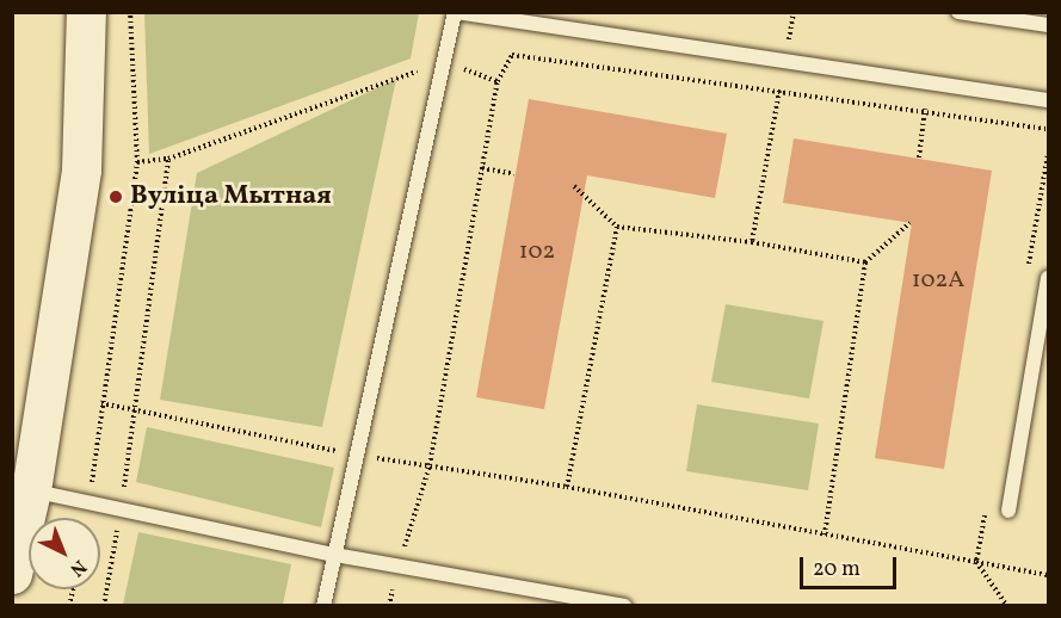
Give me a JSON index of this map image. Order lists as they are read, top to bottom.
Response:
{
  "places": ["Вуліца Мытная"],
  "house_numbers": ["102", "102А"],
  "scale_bar": "20 m",
  "north": "bottom right"
}
